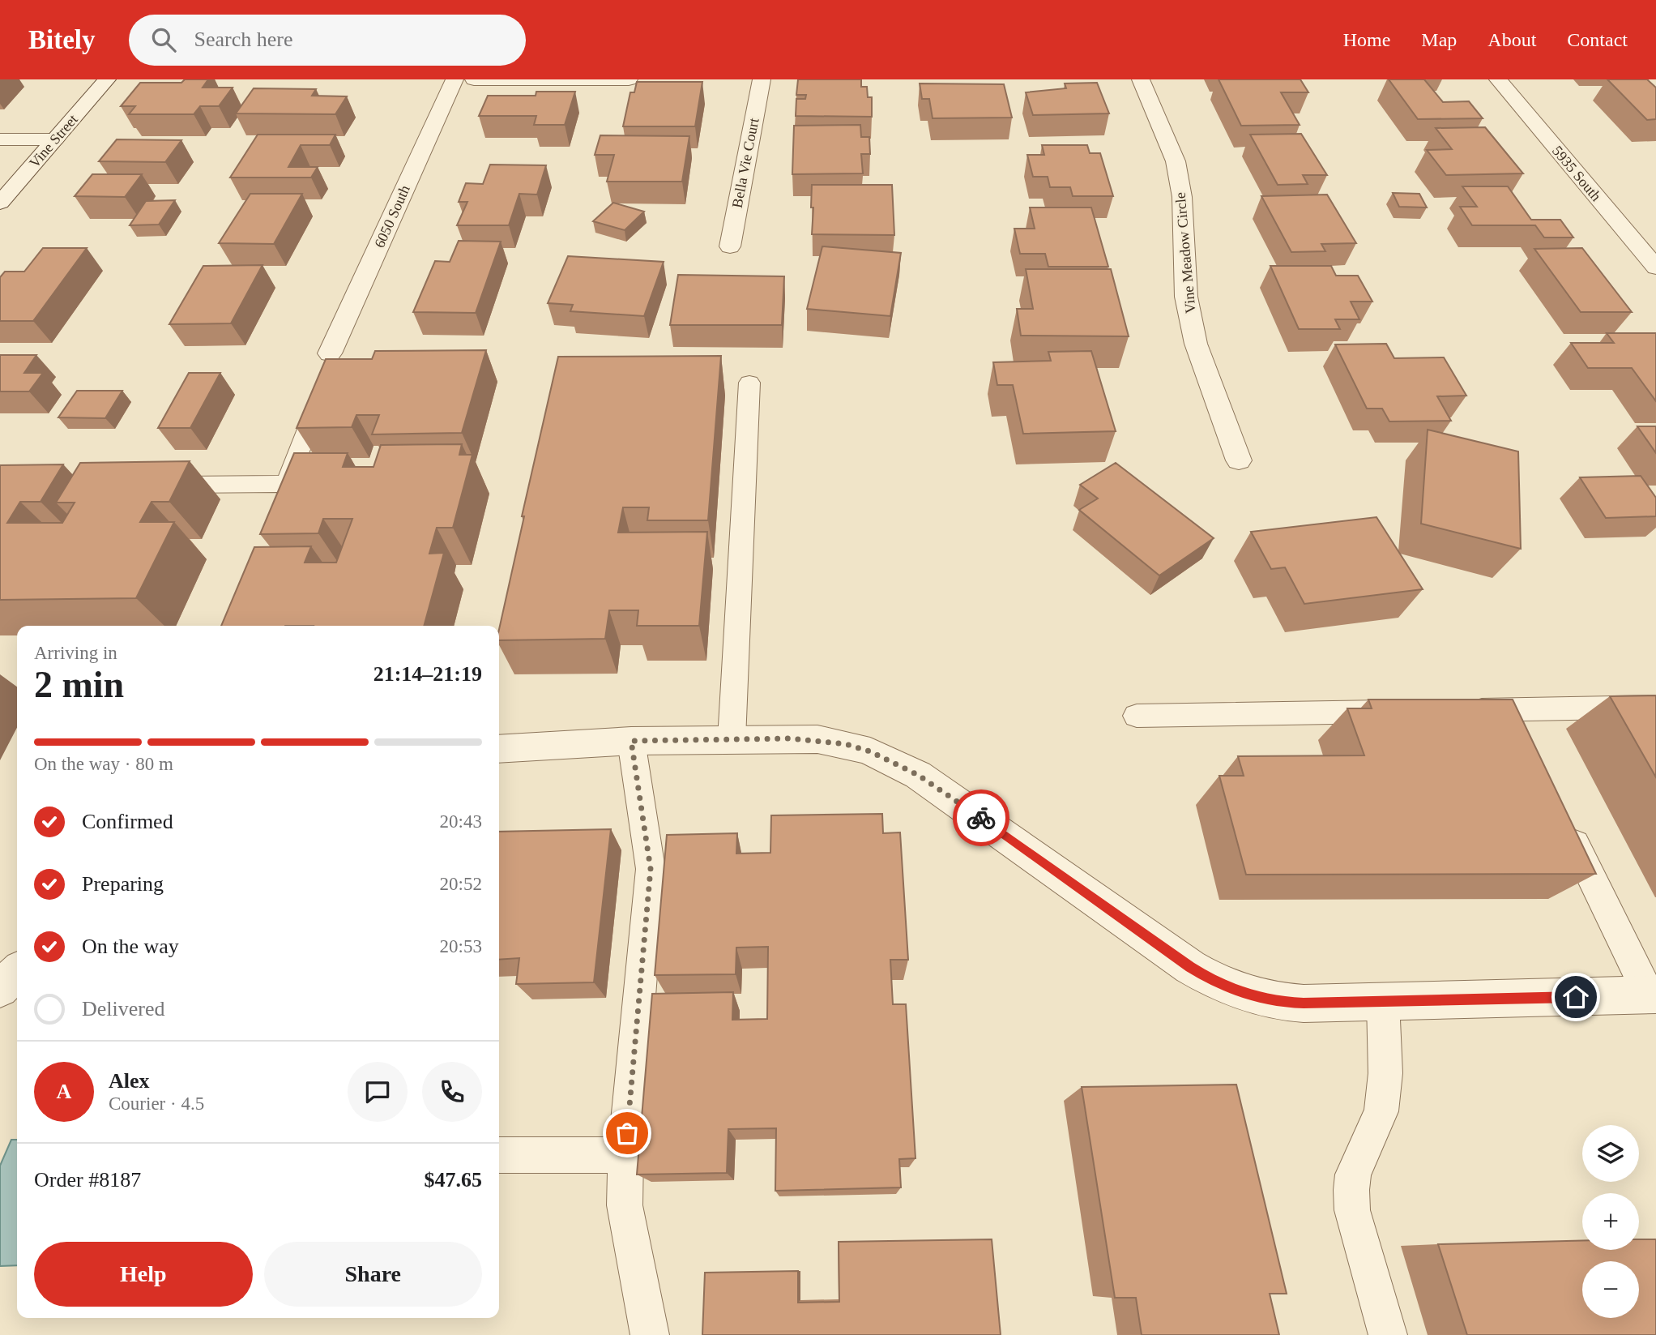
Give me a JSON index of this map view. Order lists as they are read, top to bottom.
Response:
{
  "streets": {
    "street": [
      "Vine Street",
      "Bella Vie Court",
      "5935 South",
      "6050 South",
      "Vine Meadow Circle"
    ]
  },
  "page": {
    "header": "Bitely",
    "search": "Search here",
    "nav": [
      "Home",
      "Map",
      "About",
      "Contact"
    ],
    "heading": ["2 min", "Arriving in", "21:14–21:19"],
    "panel": [
      "Alex",
      "Courier · 4.5",
      "Order #8187",
      "$47.65"
    ],
    "bar": "On the way · 80 m",
    "list": [
      ["Confirmed", "20:43"],
      ["Preparing", "20:52"],
      ["On the way", "20:53"],
      "Delivered"
    ],
    "round": "A",
    "map_buttons": ["+", "−"],
    "buttons": ["Help", "Share"]
  }
}
